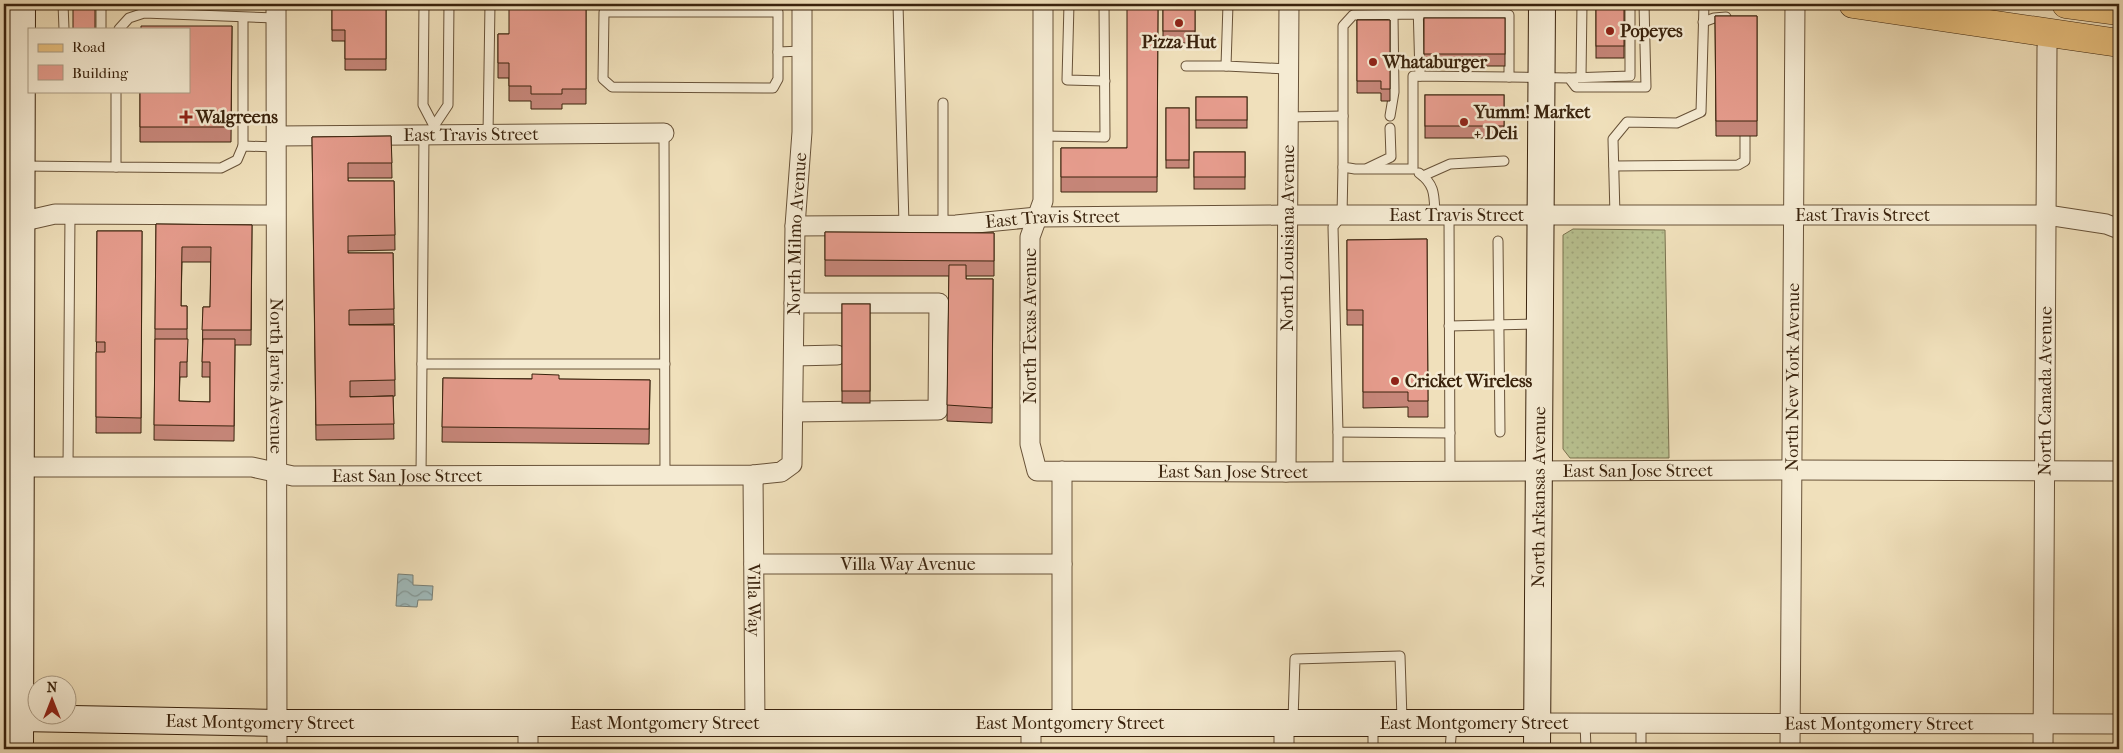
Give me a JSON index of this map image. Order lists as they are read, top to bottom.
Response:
{
  "streets": {
    "street": [
      "East Travis Street",
      "North Milmo Avenue",
      "North Louisiana Avenue",
      "North Texas Avenue",
      "North Jarvis Avenue",
      "North New York Avenue",
      "North Canada Avenue",
      "East San Jose Street",
      "North Arkansas Avenue",
      "Villa Way Avenue",
      "Villa Way",
      "East Montgomery Street"
    ]
  },
  "crossings": [
    ["East Travis Street", "North Milmo Avenue"],
    ["East Travis Street", "North Louisiana Avenue"],
    ["East Travis Street", "North Texas Avenue"],
    ["East Travis Street", "North Jarvis Avenue"],
    ["East Travis Street", "North New York Avenue"],
    ["East Travis Street", "North Canada Avenue"],
    ["East Travis Street", "North Arkansas Avenue"],
    ["North Milmo Avenue", "East San Jose Street"],
    ["North Louisiana Avenue", "East San Jose Street"],
    ["North Texas Avenue", "East San Jose Street"],
    ["North Jarvis Avenue", "East San Jose Street"],
    ["North Jarvis Avenue", "East Montgomery Street"],
    ["North New York Avenue", "East San Jose Street"],
    ["North New York Avenue", "East Montgomery Street"],
    ["North Canada Avenue", "East San Jose Street"],
    ["North Canada Avenue", "East Montgomery Street"],
    ["East San Jose Street", "North Arkansas Avenue"],
    ["East San Jose Street", "Villa Way"],
    ["North Arkansas Avenue", "East Montgomery Street"],
    ["Villa Way Avenue", "Villa Way"],
    ["Villa Way", "East Montgomery Street"]
  ],
  "places": {
    "other": [
      "Pizza Hut",
      "Popeyes",
      "Whataburger",
      "Yumm! Market + Deli",
      "Cricket Wireless"
    ],
    "health": ["Walgreens"]
  },
  "legend": ["Road", "Building"],
  "north": "top"
}
